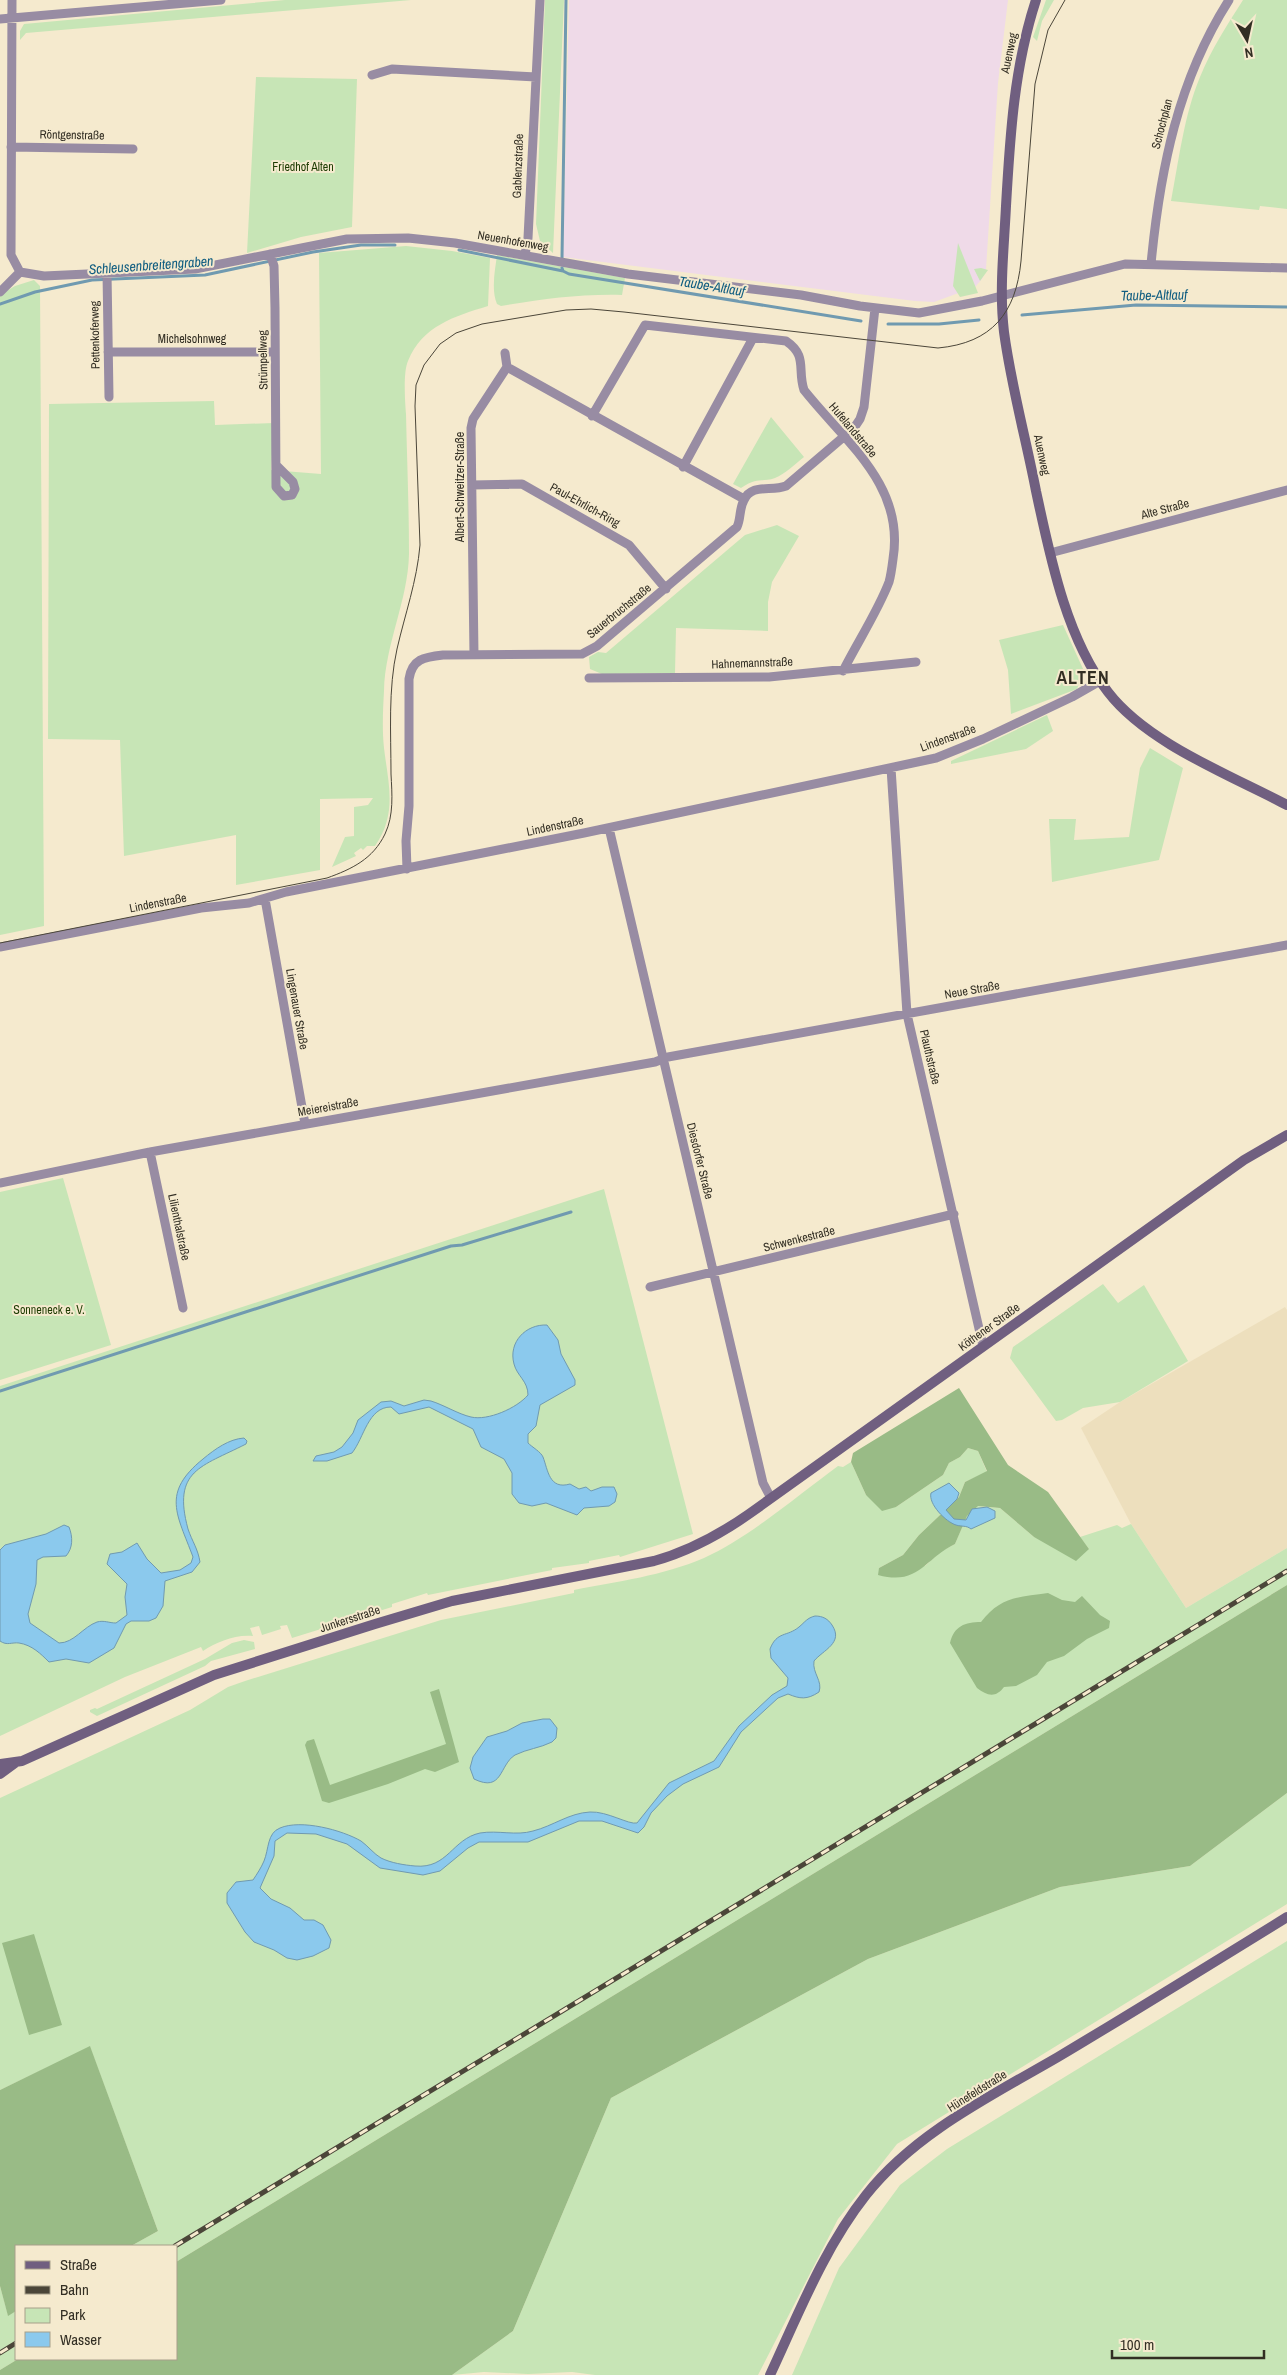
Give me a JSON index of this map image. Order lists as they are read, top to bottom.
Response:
{
  "streets": {
    "main road": [
      "Auenweg",
      "Köthener Straße",
      "Junkersstraße",
      "Hünefeldstraße"
    ],
    "street": [
      "Schochplan",
      "Röntgenstraße",
      "Gablenzstraße",
      "Neuenhofenweg",
      "Pettenkoferweg",
      "Michelsohnweg",
      "Strümpellweg",
      "Hufelandstraße",
      "Albert-Schweitzer-Straße",
      "Paul-Ehrlich-Ring",
      "Alte Straße",
      "Sauerbruchstraße",
      "Hahnemannstraße",
      "Lindenstraße",
      "Neue Straße",
      "Lingenauer Straße",
      "Plauthstraße",
      "Meiereistraße",
      "Diesdorfer Straße",
      "Lilienthalstraße",
      "Schwenkestraße"
    ]
  },
  "crossings": [
    ["Auenweg", "Neuenhofenweg"],
    ["Auenweg", "Alte Straße"],
    ["Auenweg", "Lindenstraße"],
    ["Gablenzstraße", "Neuenhofenweg"],
    ["Neuenhofenweg", "Pettenkoferweg"],
    ["Neuenhofenweg", "Strümpellweg"],
    ["Pettenkoferweg", "Michelsohnweg"],
    ["Michelsohnweg", "Strümpellweg"],
    ["Hufelandstraße", "Hahnemannstraße"],
    ["Albert-Schweitzer-Straße", "Paul-Ehrlich-Ring"],
    ["Albert-Schweitzer-Straße", "Sauerbruchstraße"],
    ["Paul-Ehrlich-Ring", "Sauerbruchstraße"],
    ["Sauerbruchstraße", "Lindenstraße"],
    ["Lindenstraße", "Lingenauer Straße"],
    ["Lindenstraße", "Plauthstraße"],
    ["Lindenstraße", "Diesdorfer Straße"],
    ["Neue Straße", "Plauthstraße"],
    ["Neue Straße", "Meiereistraße"],
    ["Neue Straße", "Diesdorfer Straße"],
    ["Lingenauer Straße", "Meiereistraße"],
    ["Plauthstraße", "Schwenkestraße"],
    ["Plauthstraße", "Köthener Straße"],
    ["Meiereistraße", "Diesdorfer Straße"],
    ["Meiereistraße", "Lilienthalstraße"],
    ["Diesdorfer Straße", "Schwenkestraße"],
    ["Diesdorfer Straße", "Köthener Straße"],
    ["Köthener Straße", "Junkersstraße"]
  ],
  "districts": ["ALTEN"],
  "water": ["Schleusenbreitengraben", "Taube-Altlauf"],
  "parks": ["Friedhof Alten", "Sonneneck e. V."],
  "legend": [
    "Straße",
    "Bahn",
    "Park",
    "Wasser"
  ],
  "scale_bar": "100 m",
  "north": "bottom"
}
